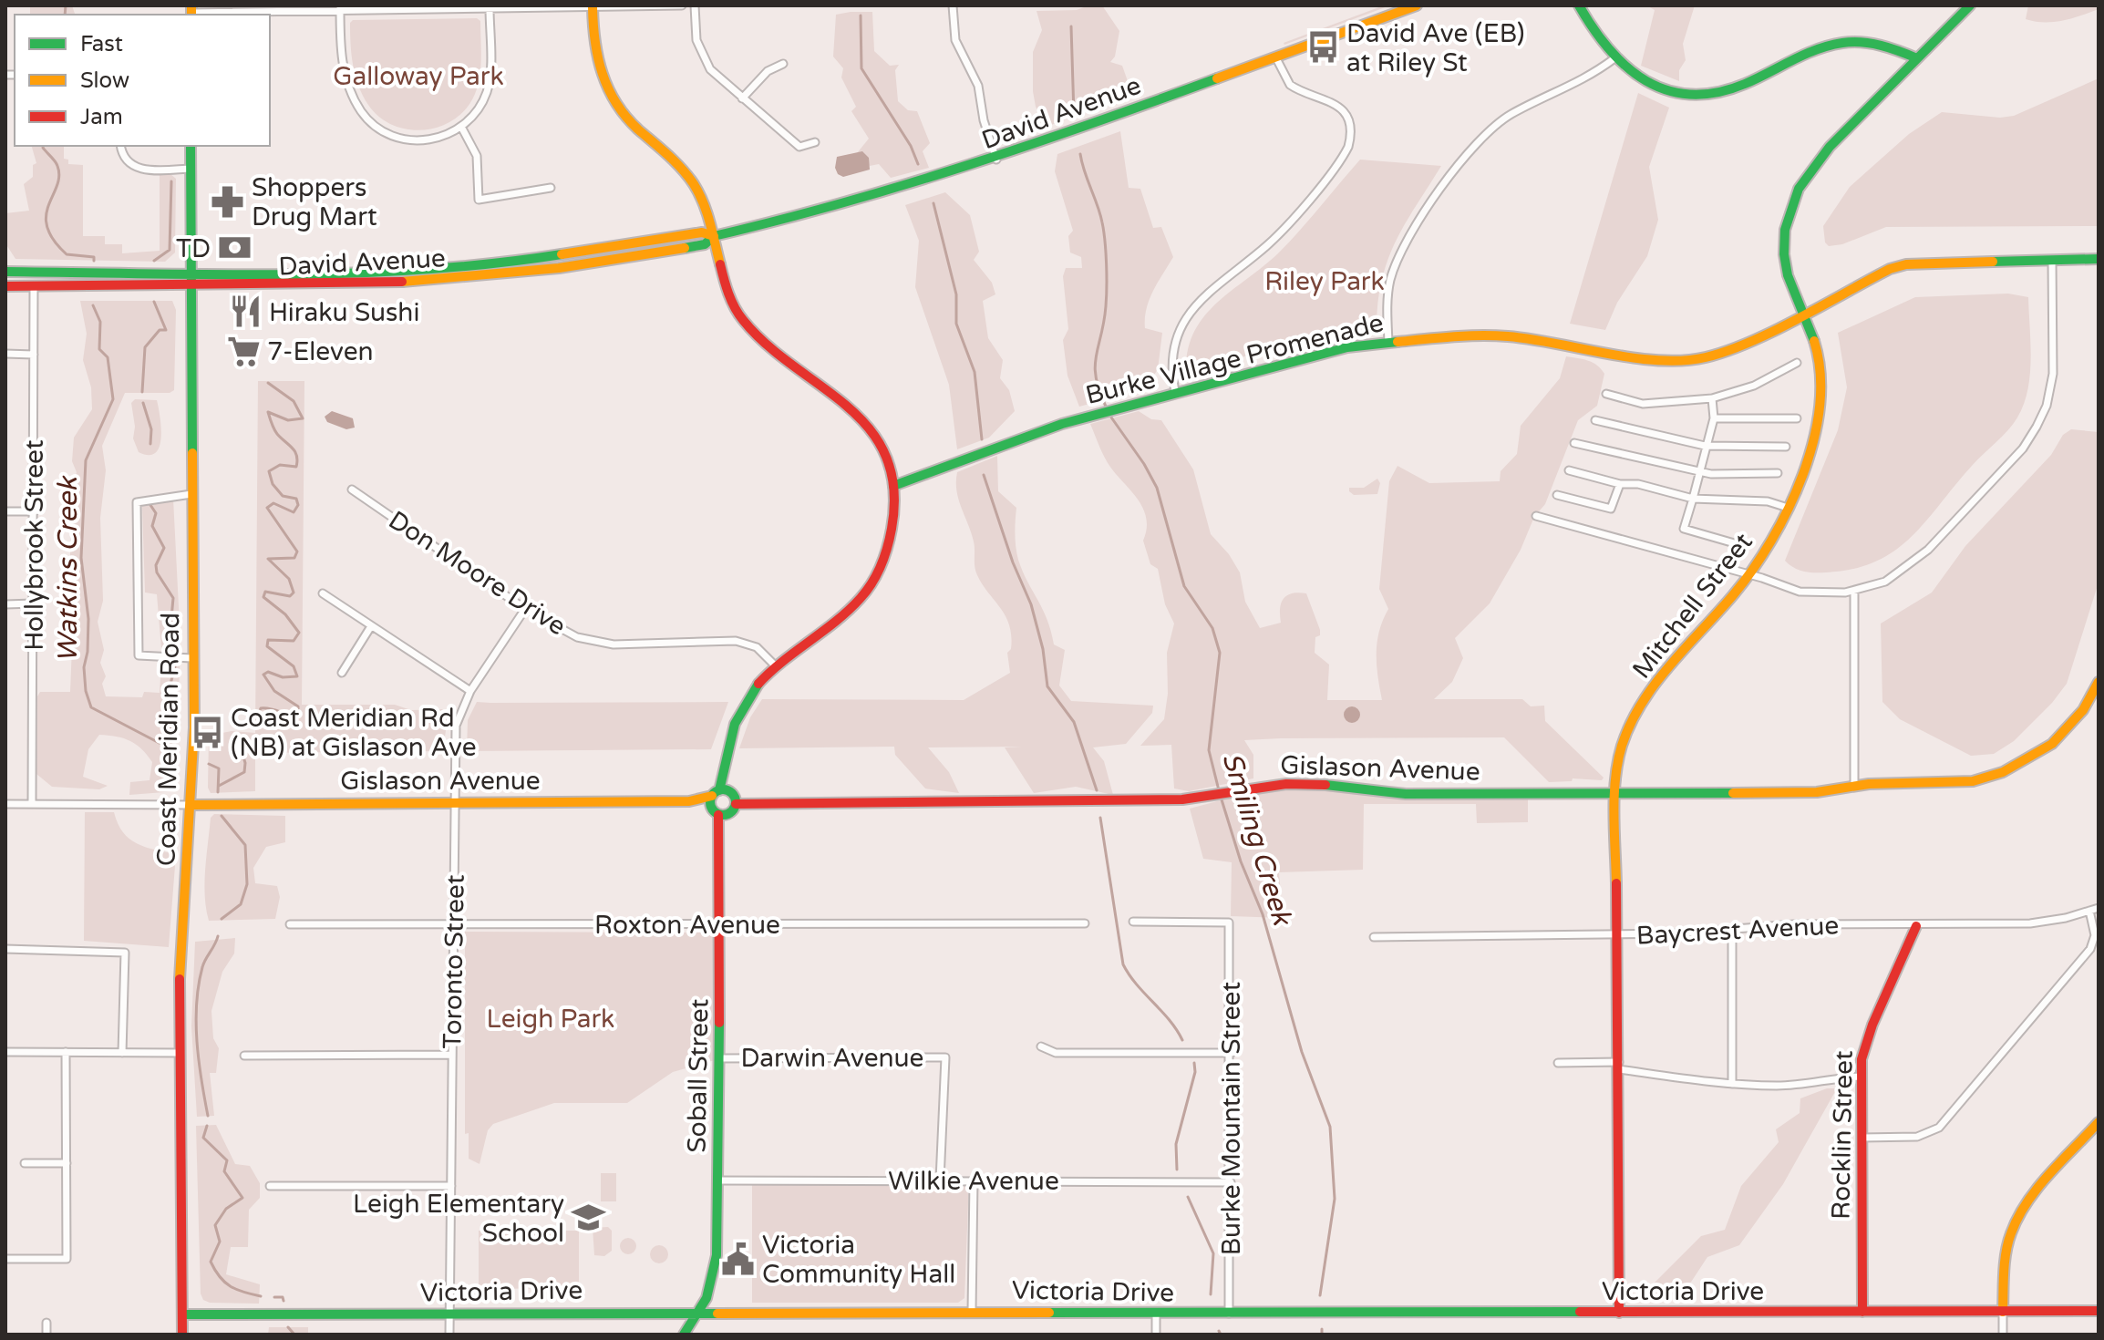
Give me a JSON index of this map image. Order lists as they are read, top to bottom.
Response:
{
  "streets": {
    "street": [
      "David Avenue",
      "Burke Village Promenade",
      "Hollybrook Street",
      "Don Moore Drive",
      "Mitchell Street",
      "Coast Meridian Road",
      "Gislason Avenue",
      "Roxton Avenue",
      "Baycrest Avenue",
      "Toronto Street",
      "Darwin Avenue",
      "Soball Street",
      "Burke Mountain Street",
      "Rocklin Street",
      "Wilkie Avenue",
      "Victoria Drive"
    ]
  },
  "crossings": [
    ["David Avenue", "Hollybrook Street"],
    ["David Avenue", "Coast Meridian Road"],
    ["Burke Village Promenade", "Mitchell Street"],
    ["Don Moore Drive", "Toronto Street"],
    ["Mitchell Street", "Gislason Avenue"],
    ["Mitchell Street", "Baycrest Avenue"],
    ["Mitchell Street", "Victoria Drive"],
    ["Coast Meridian Road", "Gislason Avenue"],
    ["Coast Meridian Road", "Victoria Drive"],
    ["Gislason Avenue", "Toronto Street"],
    ["Gislason Avenue", "Soball Street"],
    ["Roxton Avenue", "Toronto Street"],
    ["Roxton Avenue", "Soball Street"],
    ["Baycrest Avenue", "Rocklin Street"],
    ["Toronto Street", "Victoria Drive"],
    ["Darwin Avenue", "Soball Street"],
    ["Darwin Avenue", "Wilkie Avenue"],
    ["Soball Street", "Wilkie Avenue"],
    ["Soball Street", "Victoria Drive"],
    ["Burke Mountain Street", "Wilkie Avenue"],
    ["Burke Mountain Street", "Victoria Drive"],
    ["Rocklin Street", "Victoria Drive"]
  ],
  "water": ["Watkins Creek", "Smiling Creek"],
  "parks": ["Galloway Park", "Riley Park", "Leigh Park"],
  "places": {
    "bus stop": ["David Ave (EB) at Riley St", "Coast Meridian Rd (NB) at Gislason Ave"],
    "pharmacy": ["Shoppers Drug Mart"],
    "bank": ["TD"],
    "restaurant": ["Hiraku Sushi"],
    "supermarket": ["7-Eleven"],
    "school or university": ["Leigh Elementary School"],
    "public building": ["Victoria Community Hall"]
  },
  "legend": ["Fast", "Slow", "Jam"]
}
